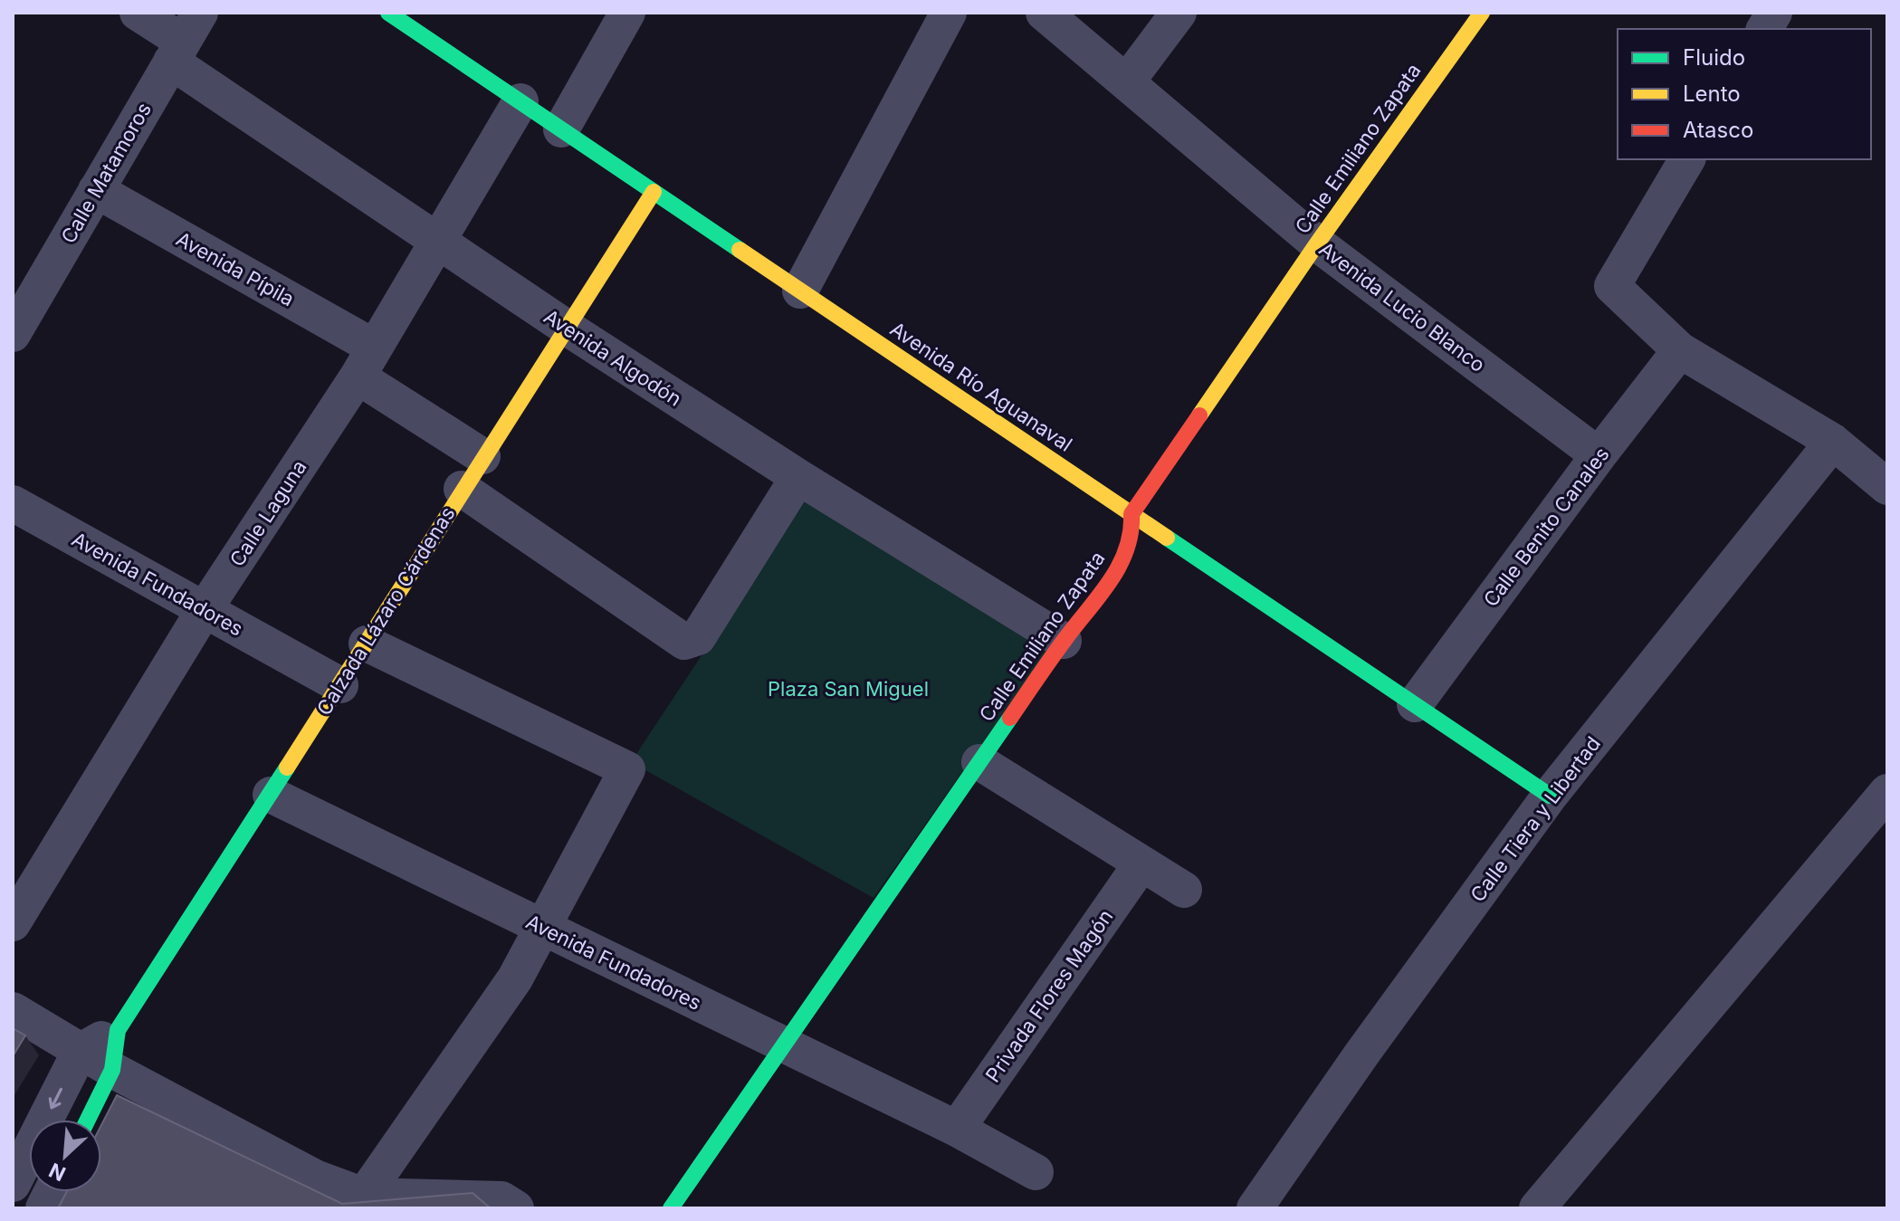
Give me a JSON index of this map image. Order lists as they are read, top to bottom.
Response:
{
  "streets": {
    "street": [
      "Calle Emiliano Zapata",
      "Calle Matamoros",
      "Avenida Pípila",
      "Avenida Lucio Blanco",
      "Avenida Algodón",
      "Avenida Río Aguanaval",
      "Calle Laguna",
      "Calle Benito Canales",
      "Avenida Fundadores",
      "Calzada Lázaro Cárdenas",
      "Calle Tiera y Libertad",
      "Privada Flores Magón"
    ]
  },
  "crossings": [
    ["Calle Emiliano Zapata", "Avenida Lucio Blanco"],
    ["Calle Emiliano Zapata", "Avenida Algodón"],
    ["Calle Emiliano Zapata", "Avenida Río Aguanaval"],
    ["Calle Emiliano Zapata", "Avenida Fundadores"],
    ["Calle Matamoros", "Avenida Pípila"],
    ["Calle Matamoros", "Avenida Algodón"],
    ["Avenida Pípila", "Calle Laguna"],
    ["Avenida Pípila", "Calzada Lázaro Cárdenas"],
    ["Avenida Lucio Blanco", "Calle Benito Canales"],
    ["Avenida Algodón", "Calle Laguna"],
    ["Avenida Algodón", "Calzada Lázaro Cárdenas"],
    ["Avenida Río Aguanaval", "Calle Laguna"],
    ["Avenida Río Aguanaval", "Calle Benito Canales"],
    ["Avenida Río Aguanaval", "Calzada Lázaro Cárdenas"],
    ["Avenida Río Aguanaval", "Calle Tiera y Libertad"],
    ["Calle Laguna", "Avenida Fundadores"],
    ["Avenida Fundadores", "Calzada Lázaro Cárdenas"],
    ["Avenida Fundadores", "Privada Flores Magón"]
  ],
  "parks": ["Plaza San Miguel"],
  "legend": ["Fluido", "Lento", "Atasco"],
  "north": "bottom left"
}
